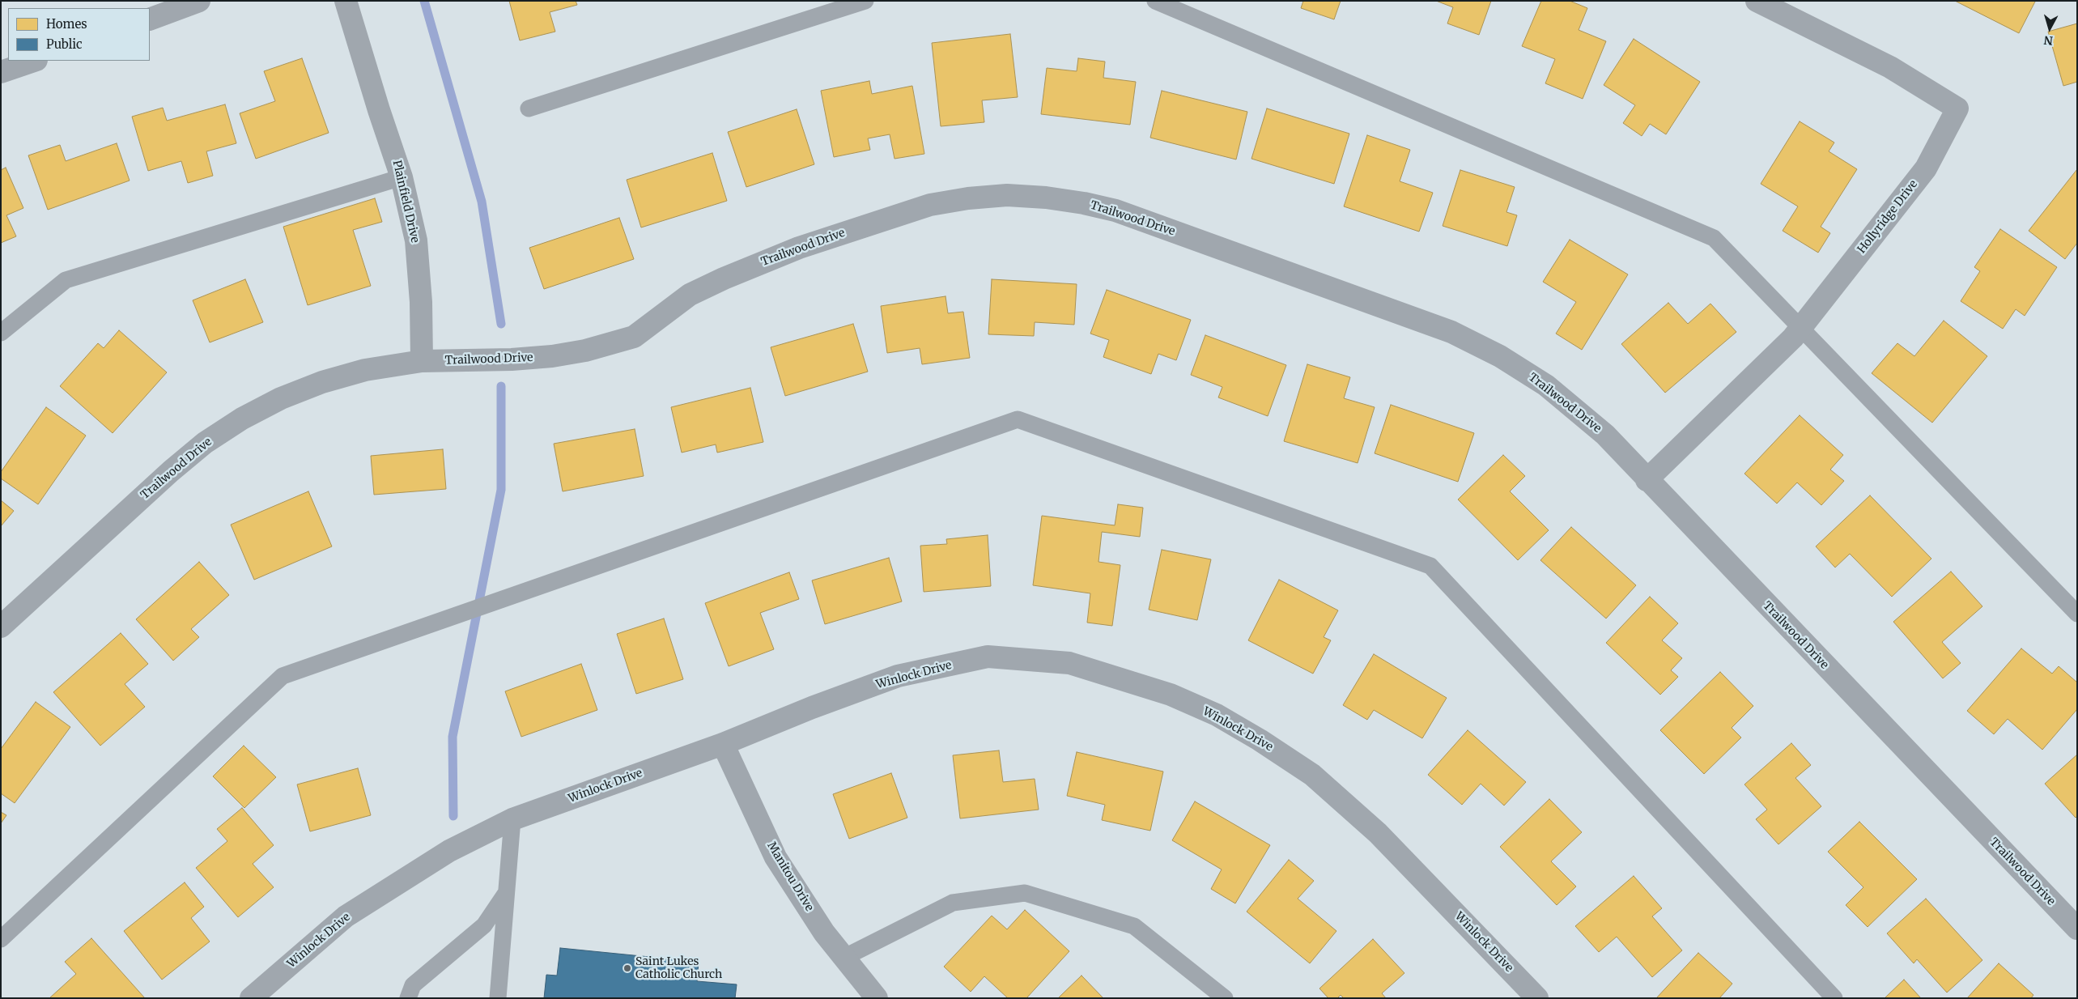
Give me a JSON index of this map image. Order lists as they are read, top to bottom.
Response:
{
  "streets": {
    "street": [
      "Plainfield Drive",
      "Hollyridge Drive",
      "Trailwood Drive",
      "Winlock Drive",
      "Manitou Drive"
    ]
  },
  "crossings": [
    ["Plainfield Drive", "Trailwood Drive"],
    ["Hollyridge Drive", "Trailwood Drive"],
    ["Winlock Drive", "Manitou Drive"]
  ],
  "places": ["Saint Lukes Catholic Church"],
  "legend": ["Homes", "Public"],
  "north": "bottom"
}
